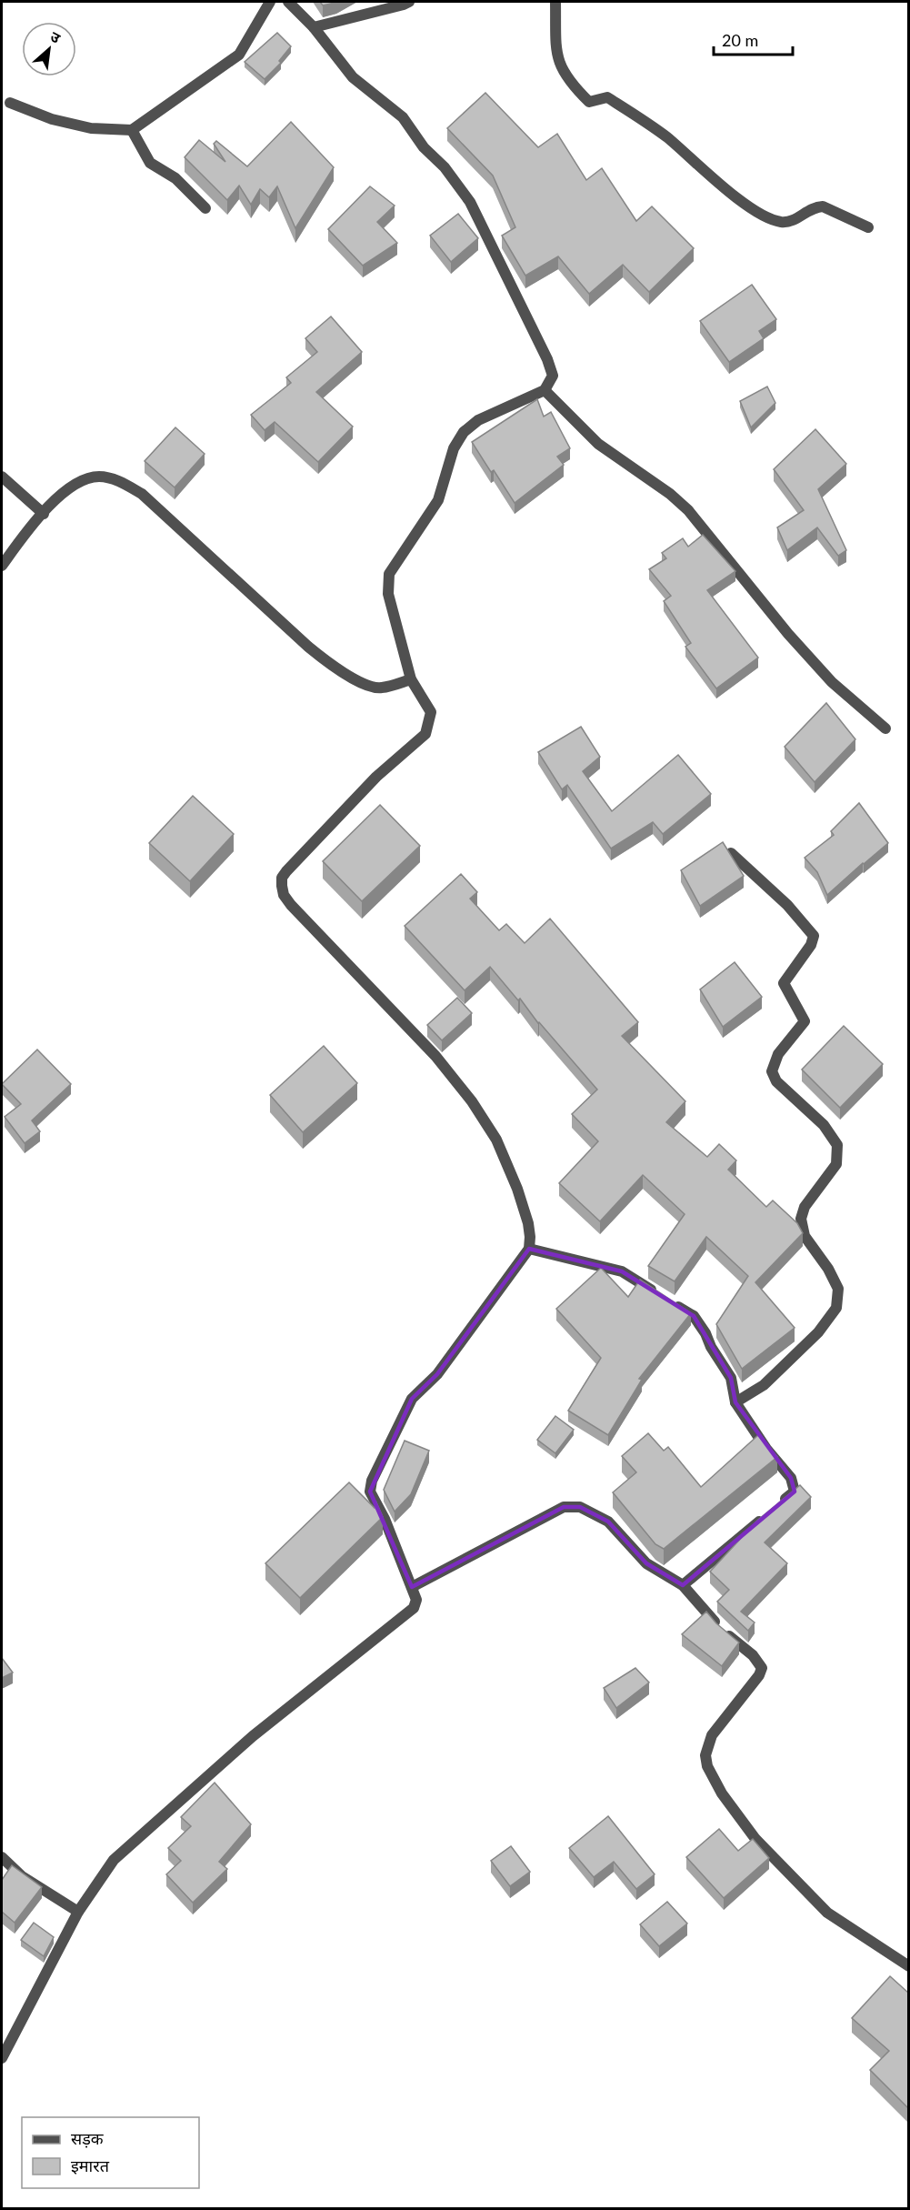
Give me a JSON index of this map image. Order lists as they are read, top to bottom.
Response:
{
  "legend": ["सड़क", "इमारत"],
  "scale_bar": "20 m",
  "north": "top right"
}
